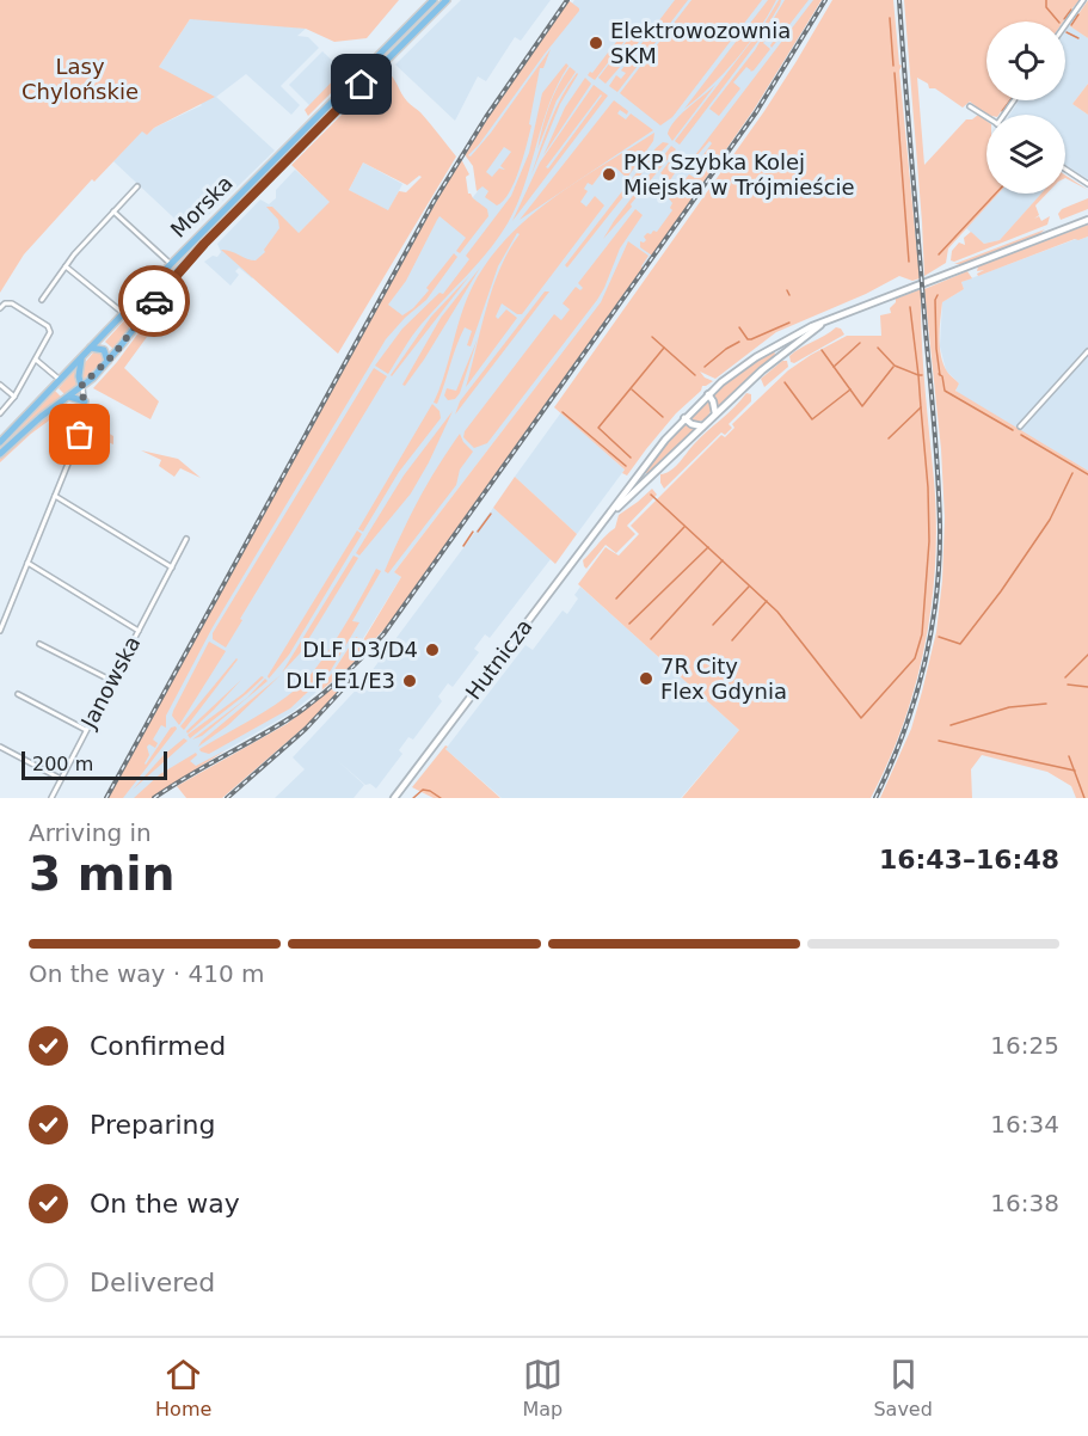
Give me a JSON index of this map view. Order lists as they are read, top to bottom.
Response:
{
  "streets": {
    "main road": ["Morska", "Hutnicza"],
    "street": ["Janowska"]
  },
  "parks": ["Lasy Chylońskie"],
  "places": [
    "Elektrowozownia SKM",
    "PKP Szybka Kolej Miejska w Trójmieście",
    "DLF D3/D4",
    "7R City Flex Gdynia",
    "DLF E1/E3"
  ],
  "scale_bar": "200 m",
  "page": {
    "scale": "200 m",
    "heading": ["3 min", "Arriving in", "16:43–16:48"],
    "bar": "On the way · 410 m",
    "list": [
      ["Confirmed", "16:25"],
      ["Preparing", "16:34"],
      ["On the way", "16:38"],
      "Delivered"
    ],
    "tabs": ["Home", "Map", "Saved"]
  }
}
